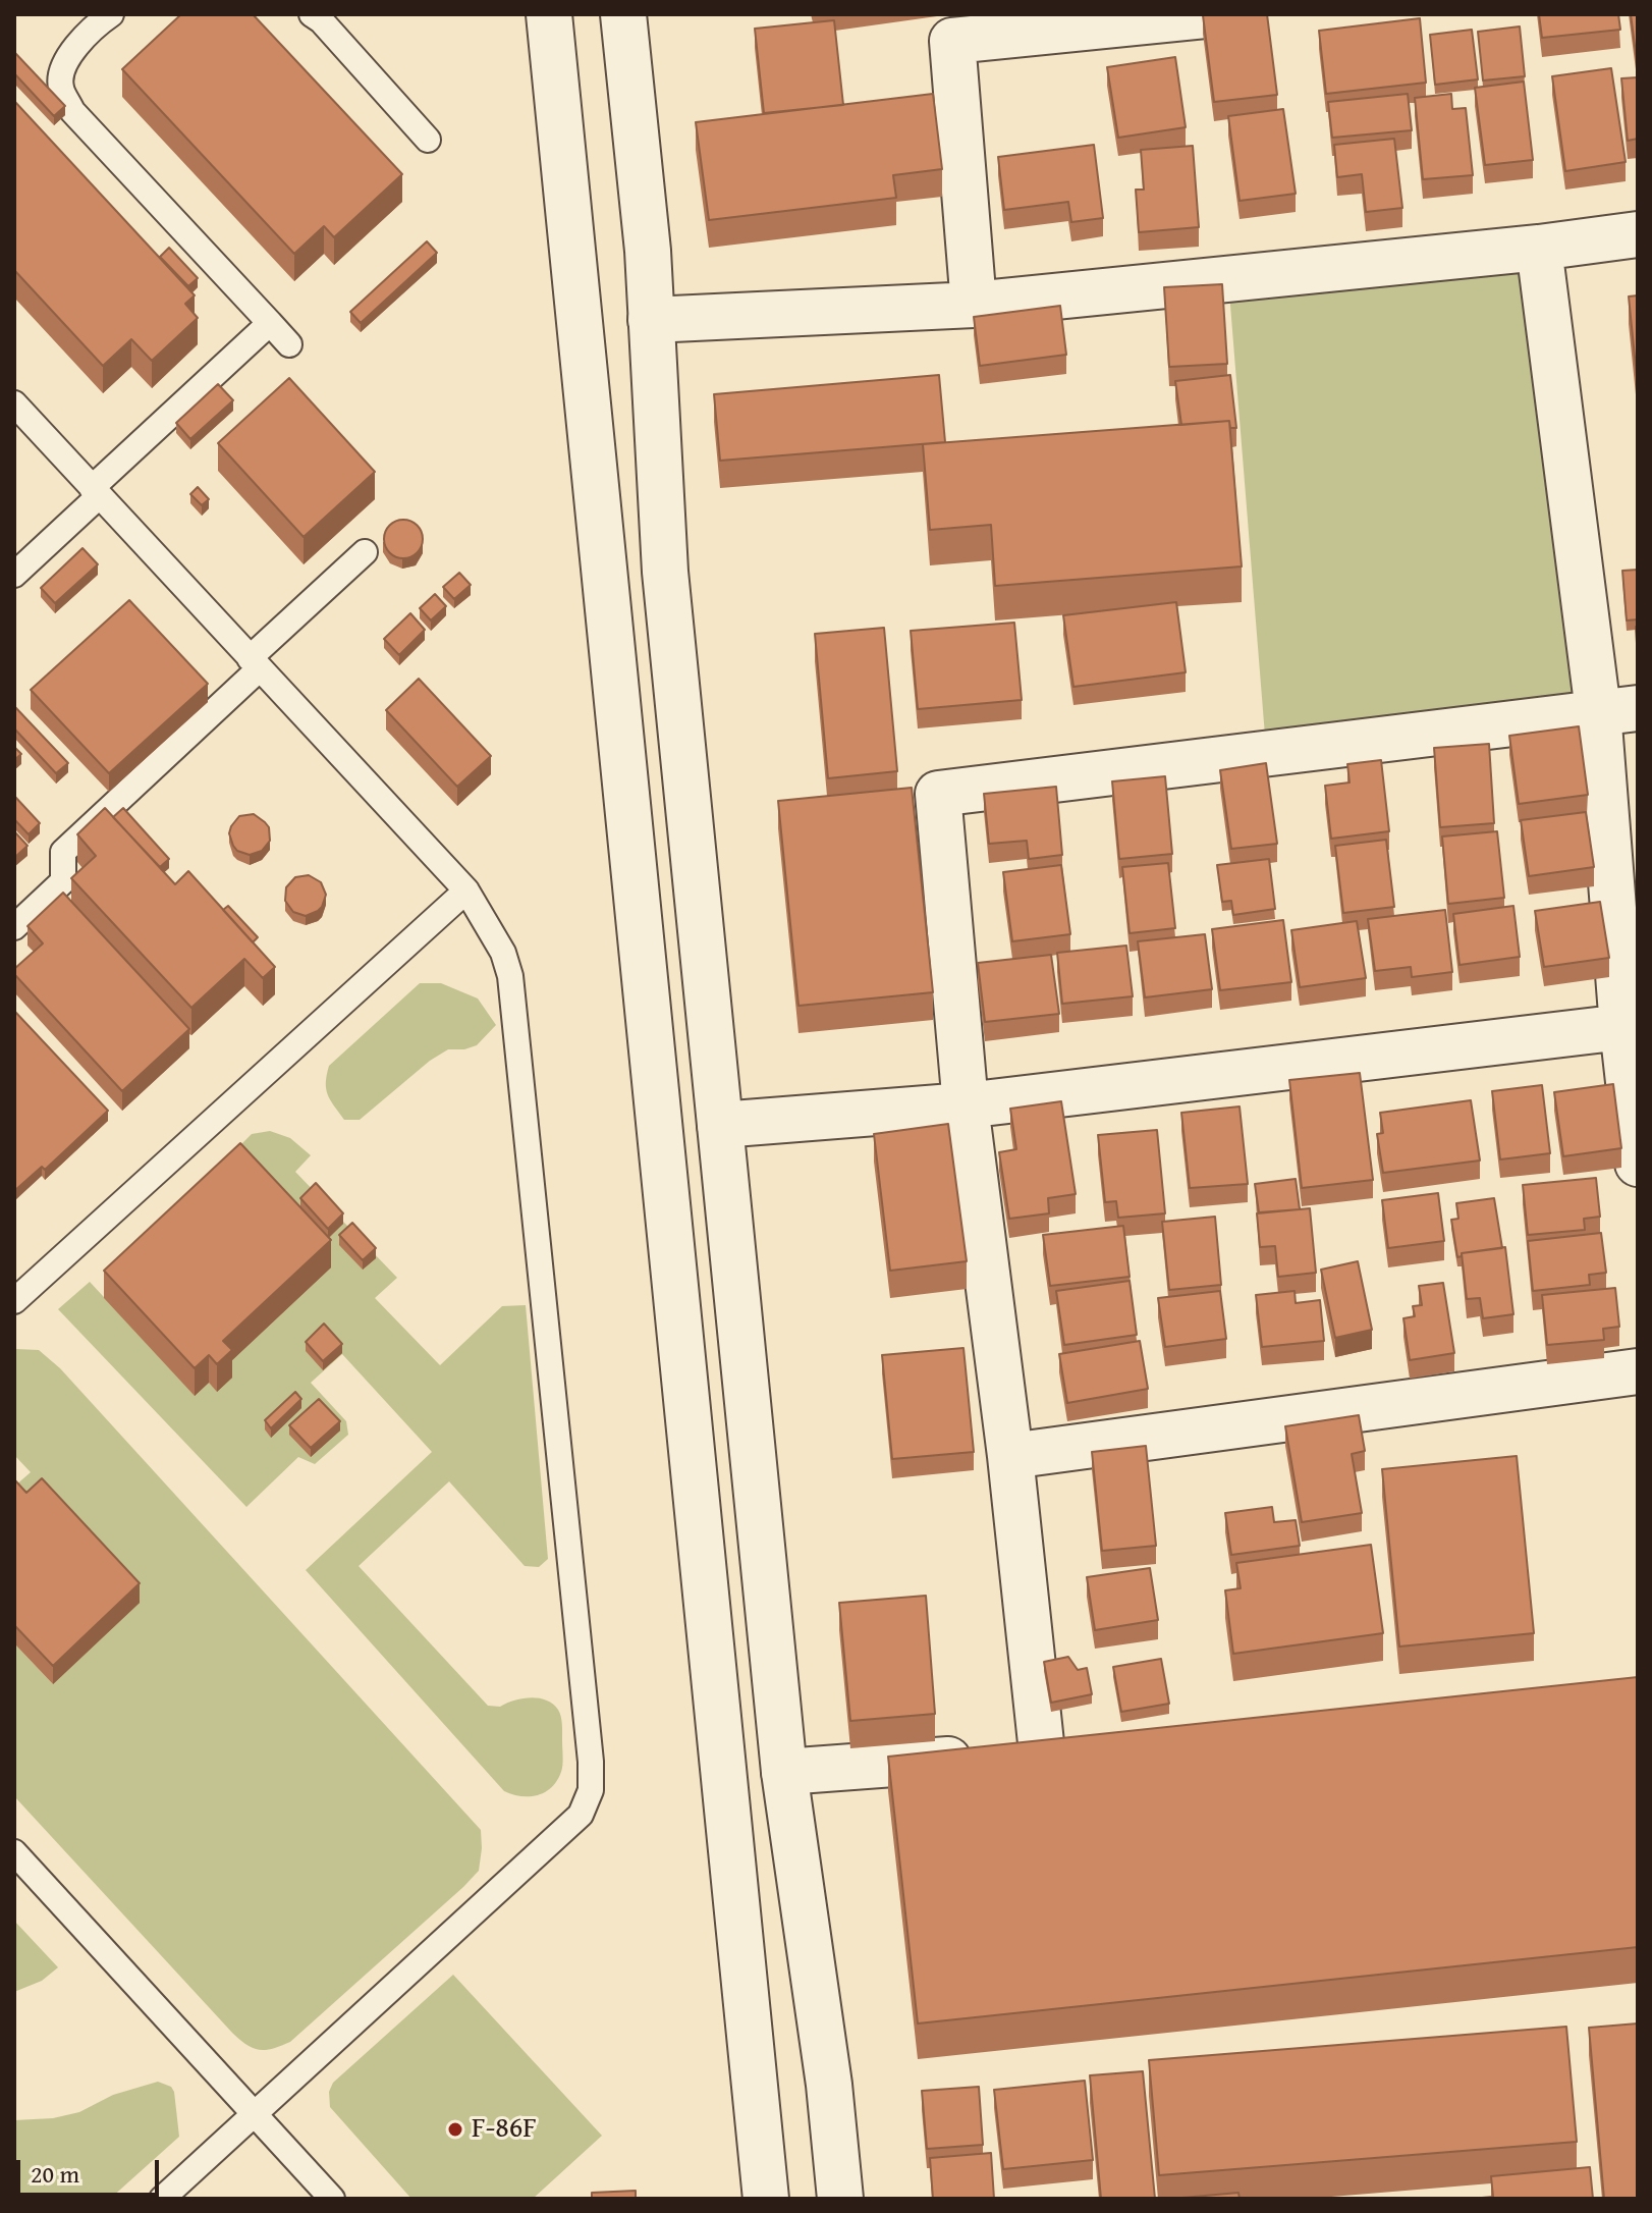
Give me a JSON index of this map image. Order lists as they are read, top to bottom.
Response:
{
  "places": ["F-86F"],
  "scale_bar": "20 m"
}
